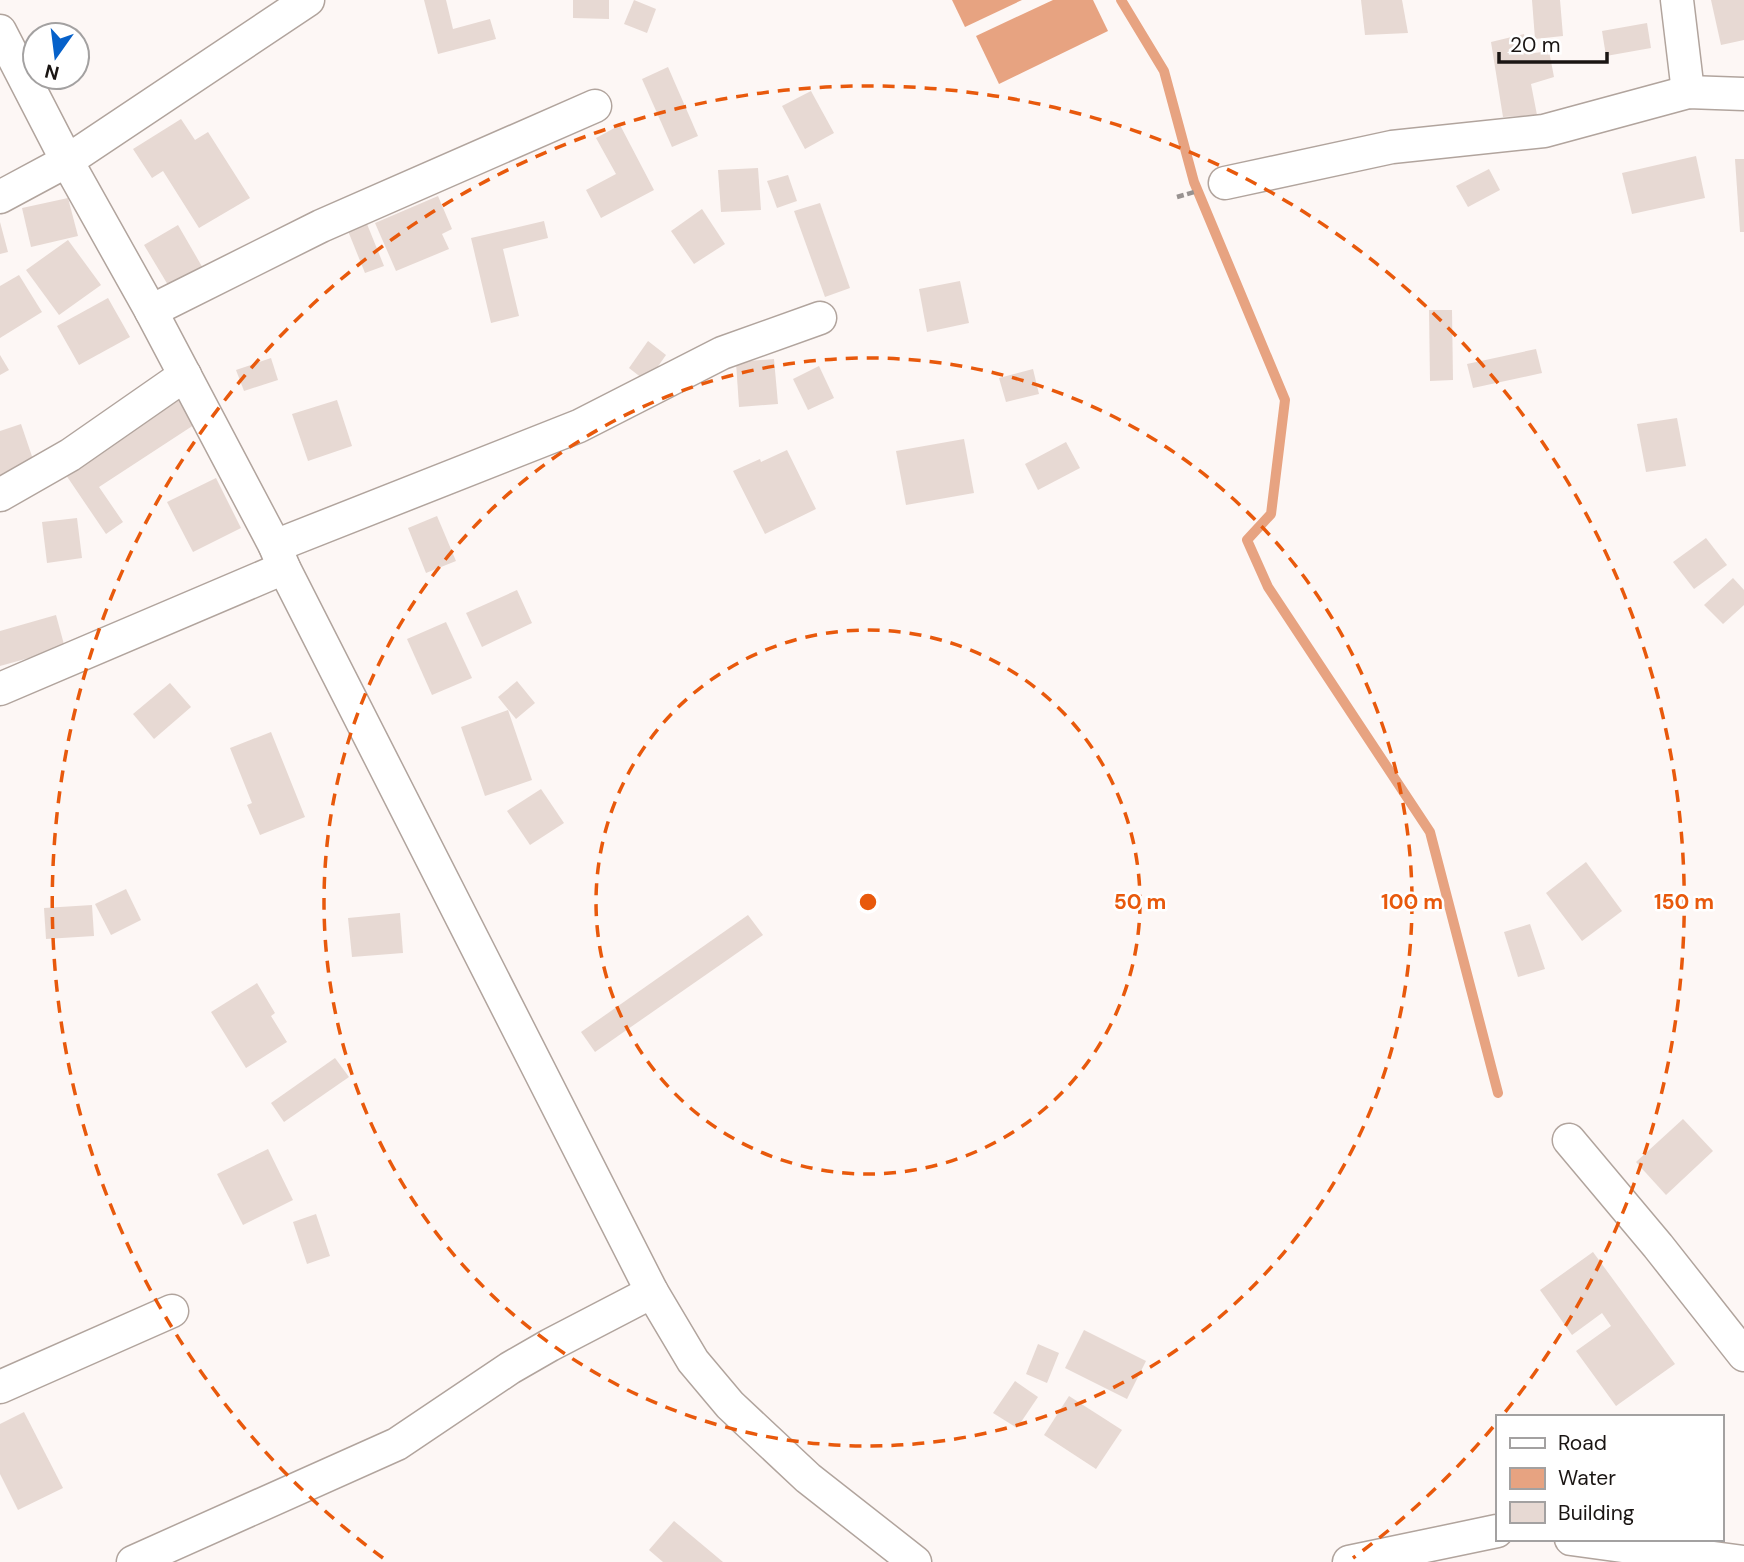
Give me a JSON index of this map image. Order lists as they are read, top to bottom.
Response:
{
  "legend": ["Road", "Water", "Building"],
  "scale_bar": "20 m",
  "north": "bottom",
  "rings": ["50 m", "100 m", "150 m"]
}
